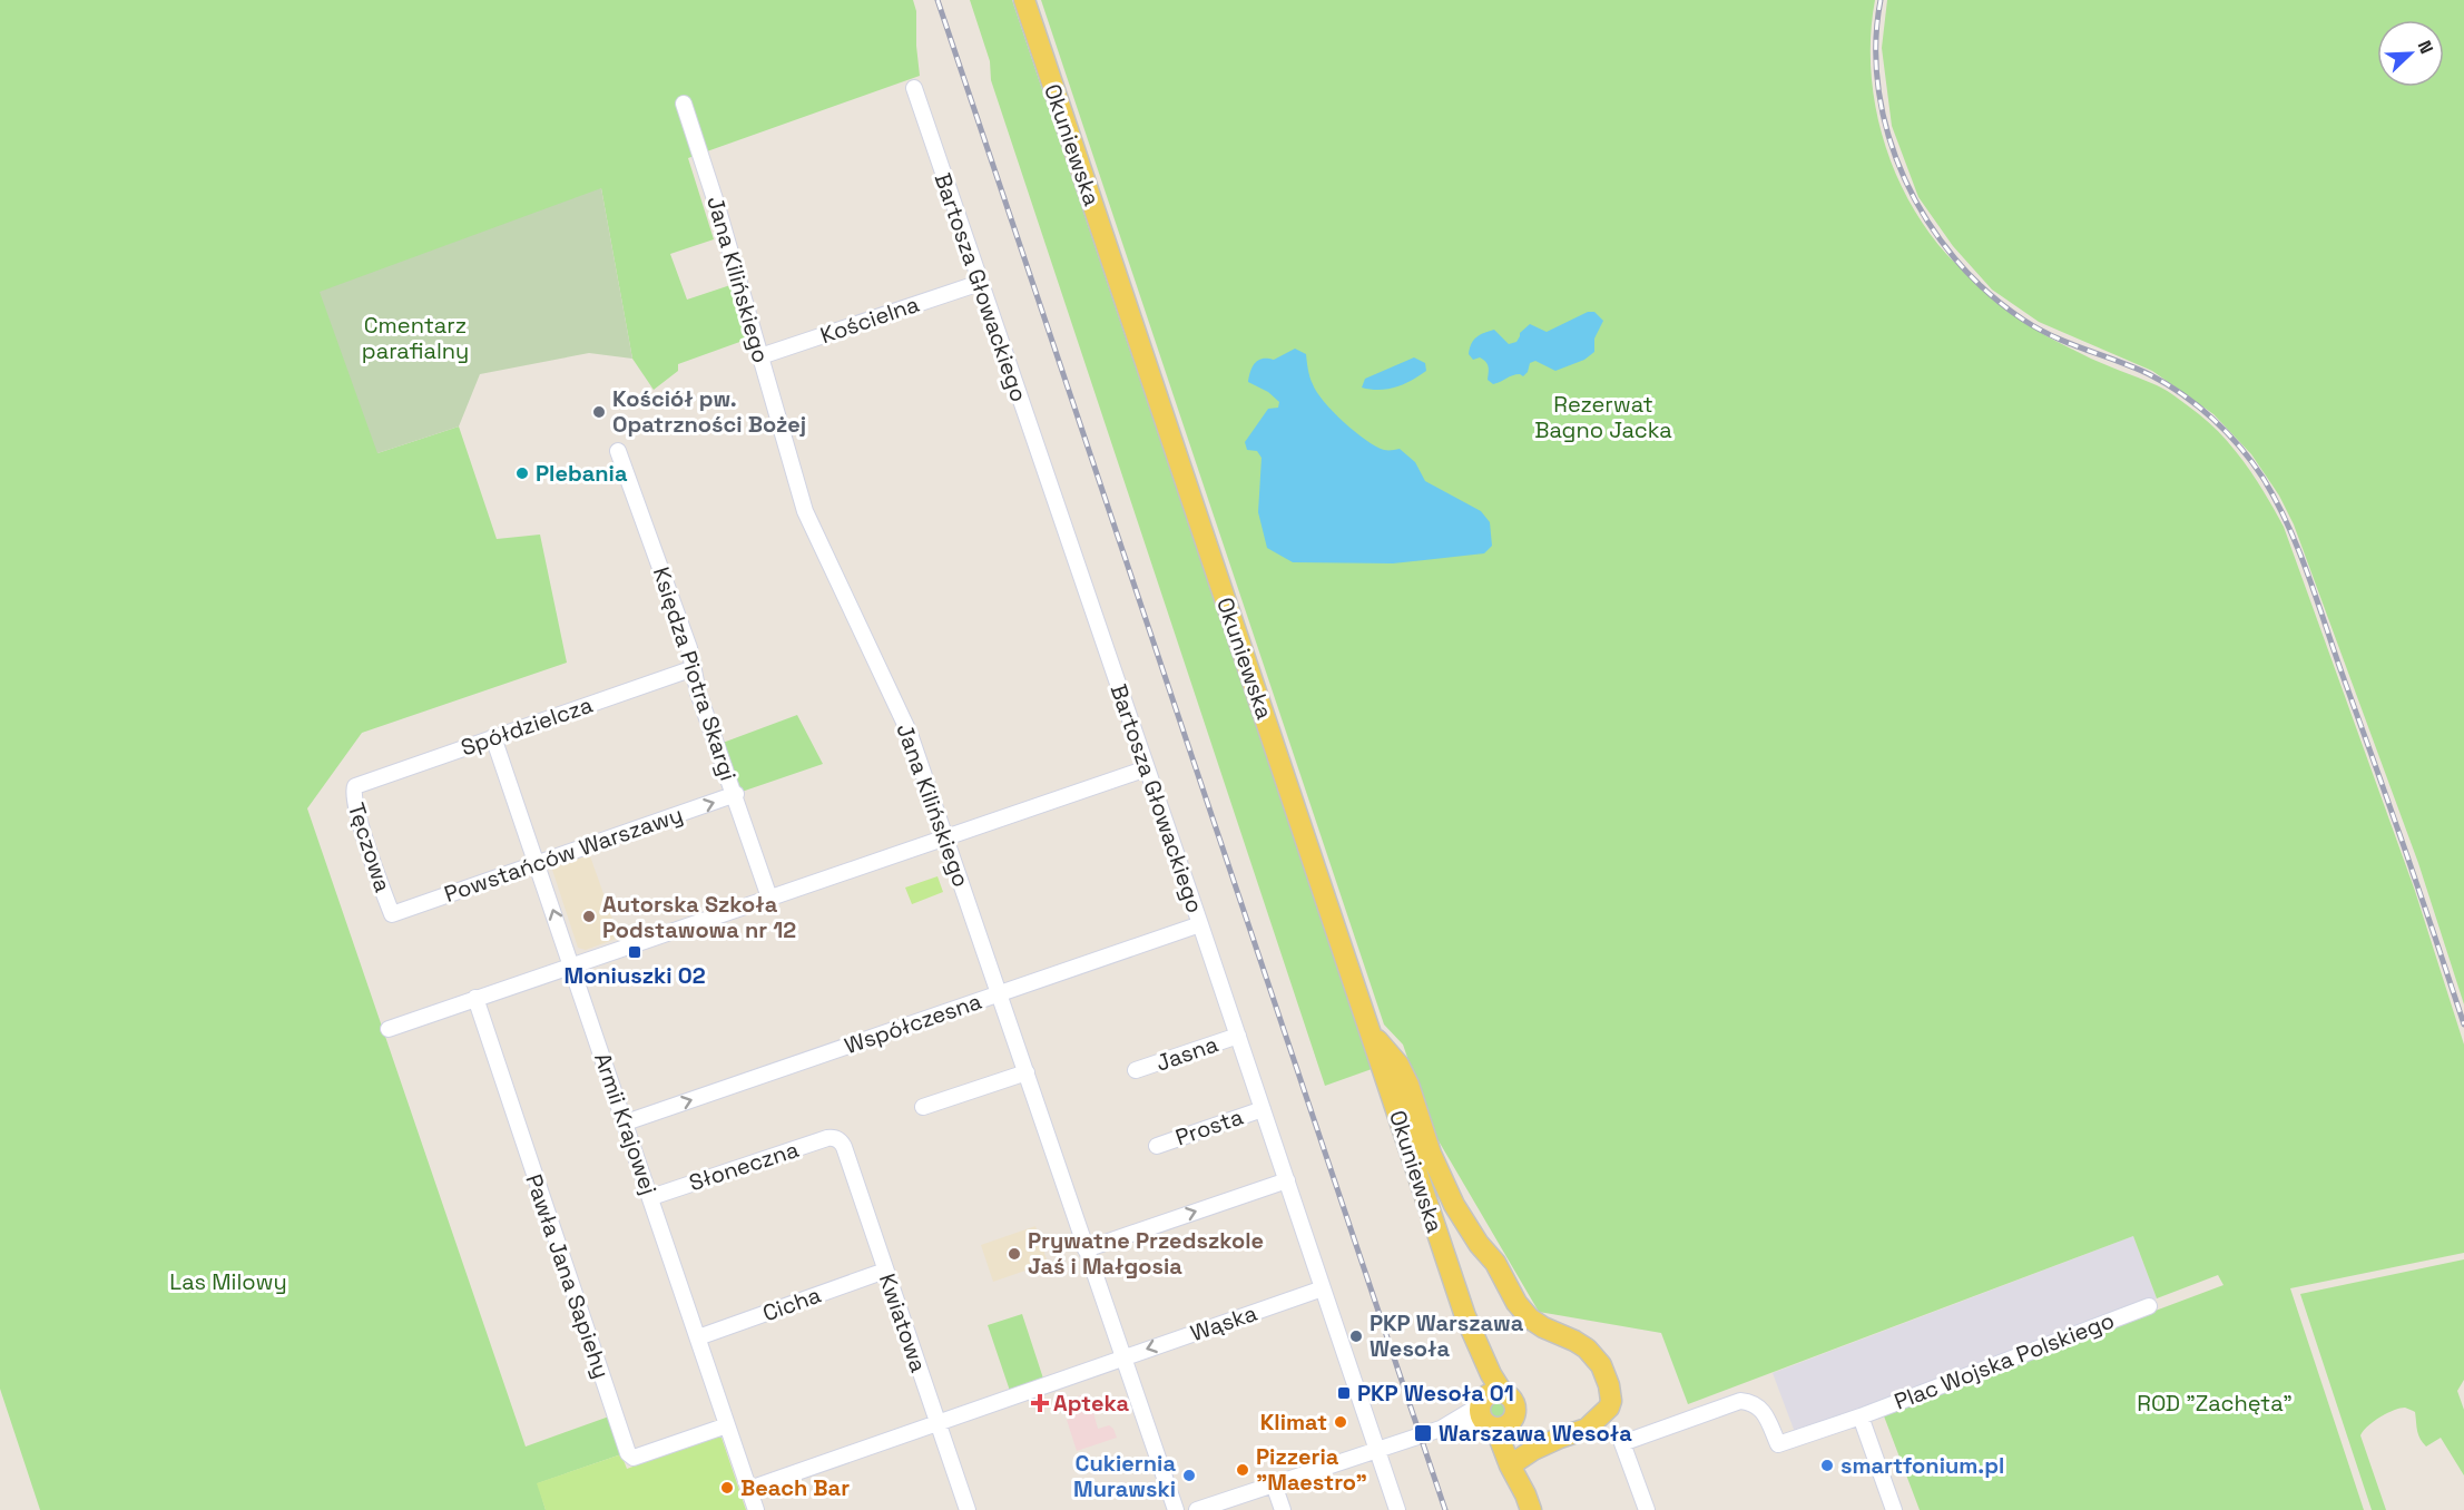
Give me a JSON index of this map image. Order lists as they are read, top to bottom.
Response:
{
  "streets": {
    "main road": ["Okuniewska"],
    "street": [
      "Jana Kilińskiego",
      "Bartosza Głowackiego",
      "Kościelna",
      "Księdza Piotra Skargi",
      "Spółdzielcza",
      "Tęczowa",
      "Powstańców Warszawy",
      "Współczesna",
      "Jasna",
      "Armii Krajowej",
      "Prosta",
      "Słoneczna",
      "Pawła Jana Sapiehy",
      "Cicha",
      "Kwiatowa",
      "Wąska",
      "Plac Wojska Polskiego"
    ]
  },
  "crossings": [
    ["Jana Kilińskiego", "Kościelna"],
    ["Jana Kilińskiego", "Współczesna"],
    ["Jana Kilińskiego", "Wąska"],
    ["Bartosza Głowackiego", "Kościelna"],
    ["Bartosza Głowackiego", "Współczesna"],
    ["Bartosza Głowackiego", "Jasna"],
    ["Bartosza Głowackiego", "Prosta"],
    ["Bartosza Głowackiego", "Wąska"],
    ["Księdza Piotra Skargi", "Spółdzielcza"],
    ["Księdza Piotra Skargi", "Powstańców Warszawy"],
    ["Spółdzielcza", "Tęczowa"],
    ["Spółdzielcza", "Armii Krajowej"],
    ["Tęczowa", "Powstańców Warszawy"],
    ["Powstańców Warszawy", "Armii Krajowej"],
    ["Współczesna", "Armii Krajowej"],
    ["Armii Krajowej", "Słoneczna"],
    ["Armii Krajowej", "Pawła Jana Sapiehy"],
    ["Armii Krajowej", "Cicha"],
    ["Armii Krajowej", "Wąska"],
    ["Słoneczna", "Kwiatowa"],
    ["Cicha", "Kwiatowa"],
    ["Kwiatowa", "Wąska"]
  ],
  "one_way": ["Współczesna"],
  "parks": [
    "Cmentarz parafialny",
    "Rezerwat Bagno Jacka",
    "Las Milowy",
    "ROD \"Zachęta\""
  ],
  "places": {
    "other": [
      "Kościół pw. Opatrzności Bożej",
      "Plebania",
      "Autorska Szkoła Podstawowa nr 12",
      "Prywatne Przedszkole Jaś i Małgosia",
      "PKP Warszawa Wesoła",
      "Klimat",
      "smartfonium.pl",
      "Pizzeria \"Maestro\"",
      "Cukiernia Murawski",
      "Beach Bar"
    ],
    "transit": ["Moniuszki 02", "PKP Wesoła 01", "Warszawa Wesoła"],
    "health": ["Apteka"]
  },
  "north": "top right"
}
